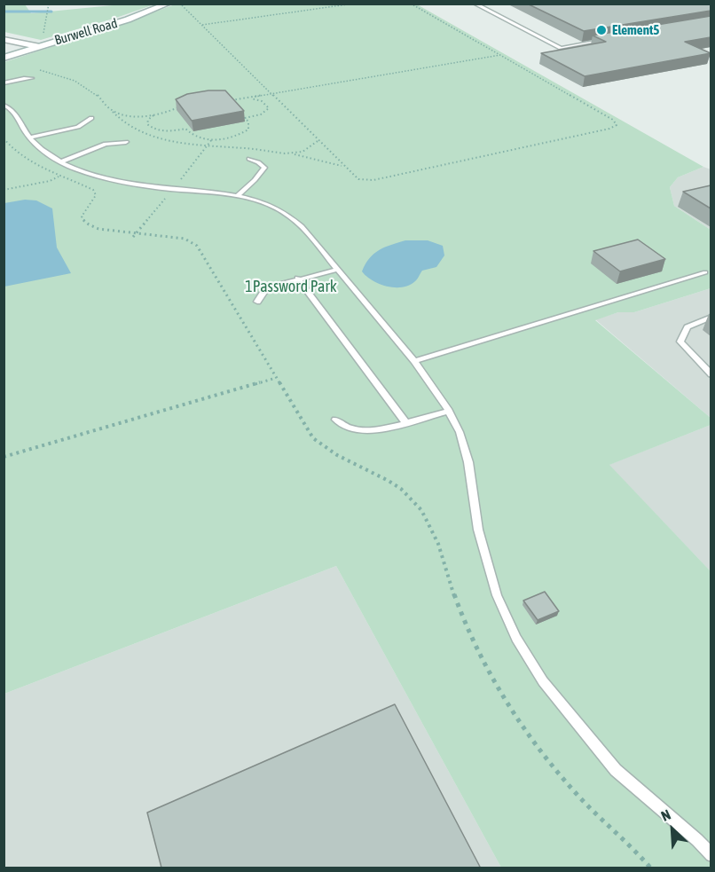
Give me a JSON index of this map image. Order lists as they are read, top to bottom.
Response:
{
  "streets": {
    "main road": ["Burwell Road"]
  },
  "parks": ["1Password Park"],
  "places": ["Element5"],
  "north": "top left"
}
